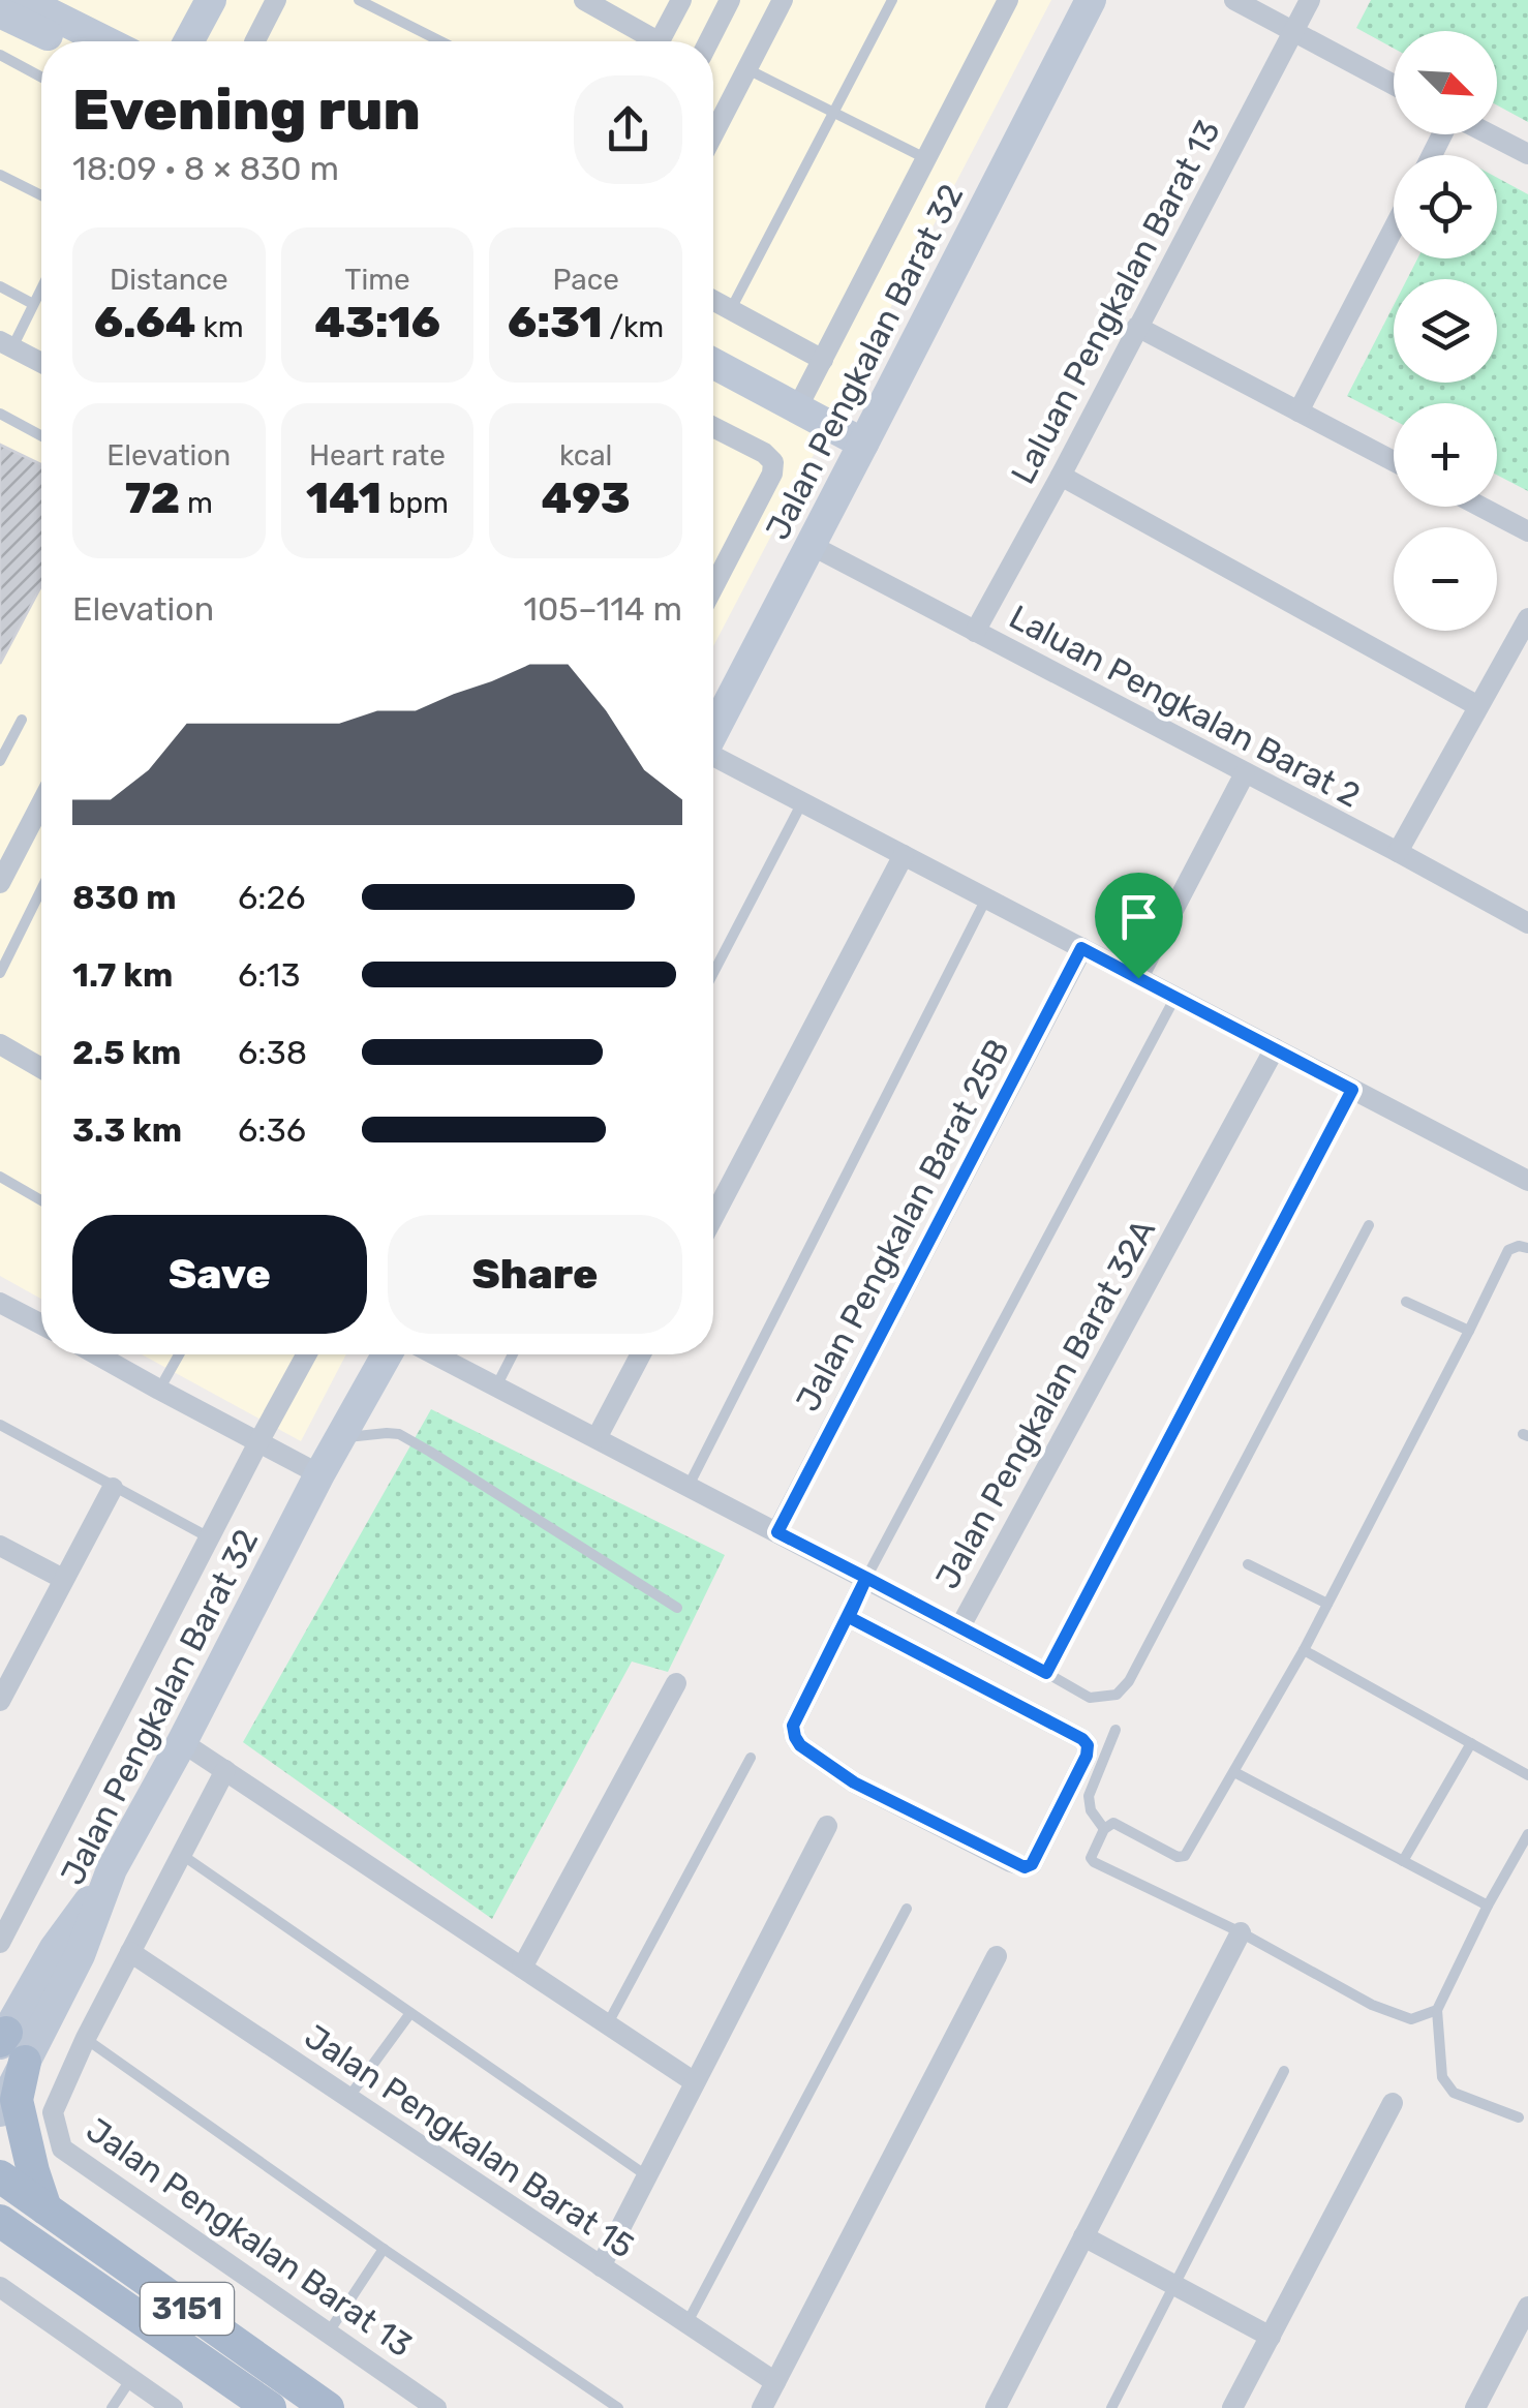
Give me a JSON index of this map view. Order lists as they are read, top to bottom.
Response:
{
  "streets": {
    "main road": ["3151"],
    "street": [
      "Laluan Pengkalan Barat 13",
      "Jalan Pengkalan Barat 32",
      "Laluan Pengkalan Barat 2",
      "Jalan Pengkalan Barat 25B",
      "Jalan Pengkalan Barat 32A",
      "Jalan Pengkalan Barat 15",
      "Jalan Pengkalan Barat 13"
    ]
  },
  "crossings": [
    ["Laluan Pengkalan Barat 13", "Laluan Pengkalan Barat 2"],
    ["Jalan Pengkalan Barat 32", "Laluan Pengkalan Barat 2"],
    ["Jalan Pengkalan Barat 25B", "Jalan Pengkalan Barat 32A"],
    ["Jalan Pengkalan Barat 15", "Jalan Pengkalan Barat 13"]
  ],
  "north": "bottom right",
  "page": {
    "map_buttons": ["+", "−"],
    "heading": ["Evening run", "18:09 · 8 × 830 m"],
    "stats": [
      ["Distance", "6.64 km"],
      ["Time", "43:16"],
      ["Pace", "6:31 /km"],
      ["Elevation", "72 m"],
      ["Heart rate", "141 bpm"],
      ["kcal", "493"]
    ],
    "chart": ["Elevation", "105–114 m"],
    "list": [
      {
        "name": "830 m",
        "note": "6:26"
      },
      {
        "name": "1.7 km",
        "note": "6:13"
      },
      {
        "name": "2.5 km",
        "note": "6:38"
      },
      {
        "name": "3.3 km",
        "note": "6:36"
      }
    ],
    "buttons": ["Save", "Share"]
  }
}
